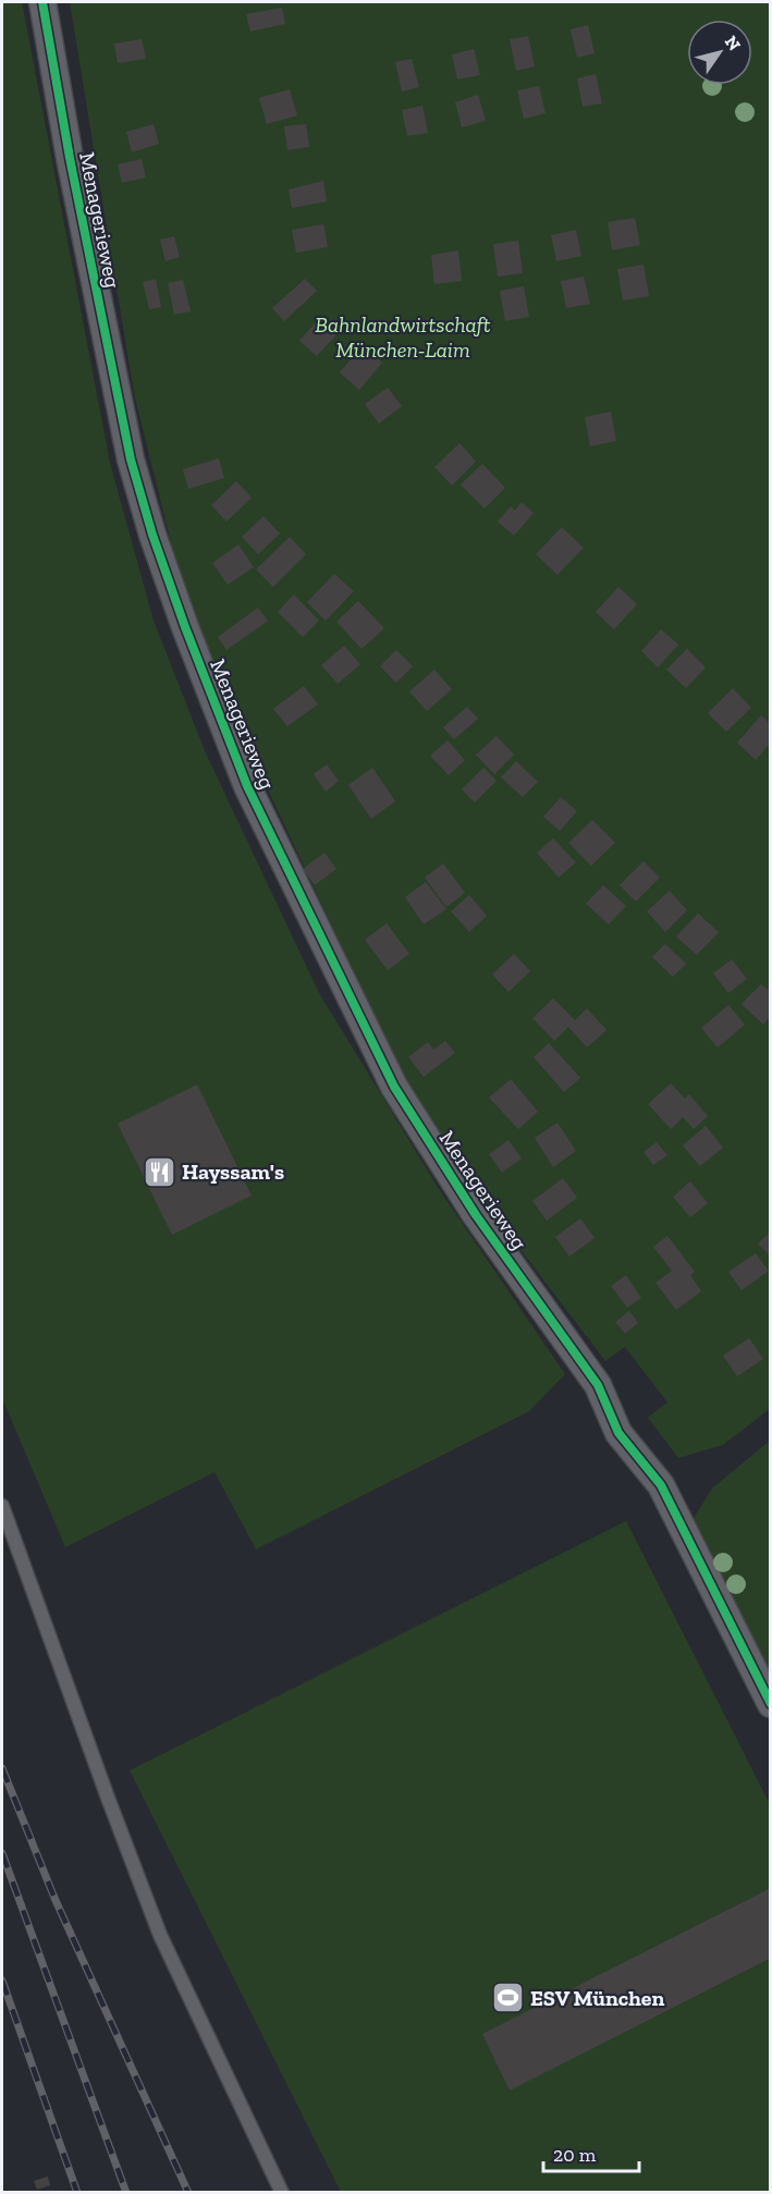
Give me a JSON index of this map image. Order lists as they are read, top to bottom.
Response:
{
  "streets": {
    "street": ["Menagerieweg"]
  },
  "parks": ["Bahnlandwirtschaft München-Laim"],
  "places": {
    "restaurant": ["Hayssam's"],
    "sports": ["ESV München"]
  },
  "scale_bar": "20 m",
  "north": "top right"
}
